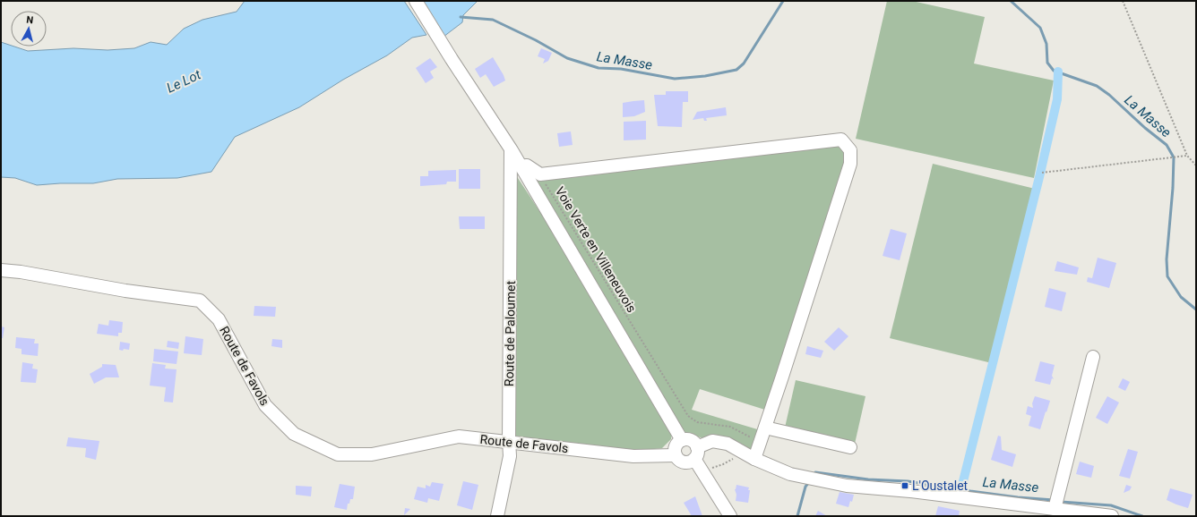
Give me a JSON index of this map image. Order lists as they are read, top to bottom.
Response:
{
  "streets": {
    "street": ["Route de Paloumet", "Route de Favols"],
    "path": ["Voie Verte en Villeneuvois"]
  },
  "crossings": [
    ["Route de Paloumet", "Route de Favols"]
  ],
  "water": ["La Masse", "Le Lot"],
  "places": {
    "transit": ["L'Oustalet"]
  },
  "north": "top"
}
